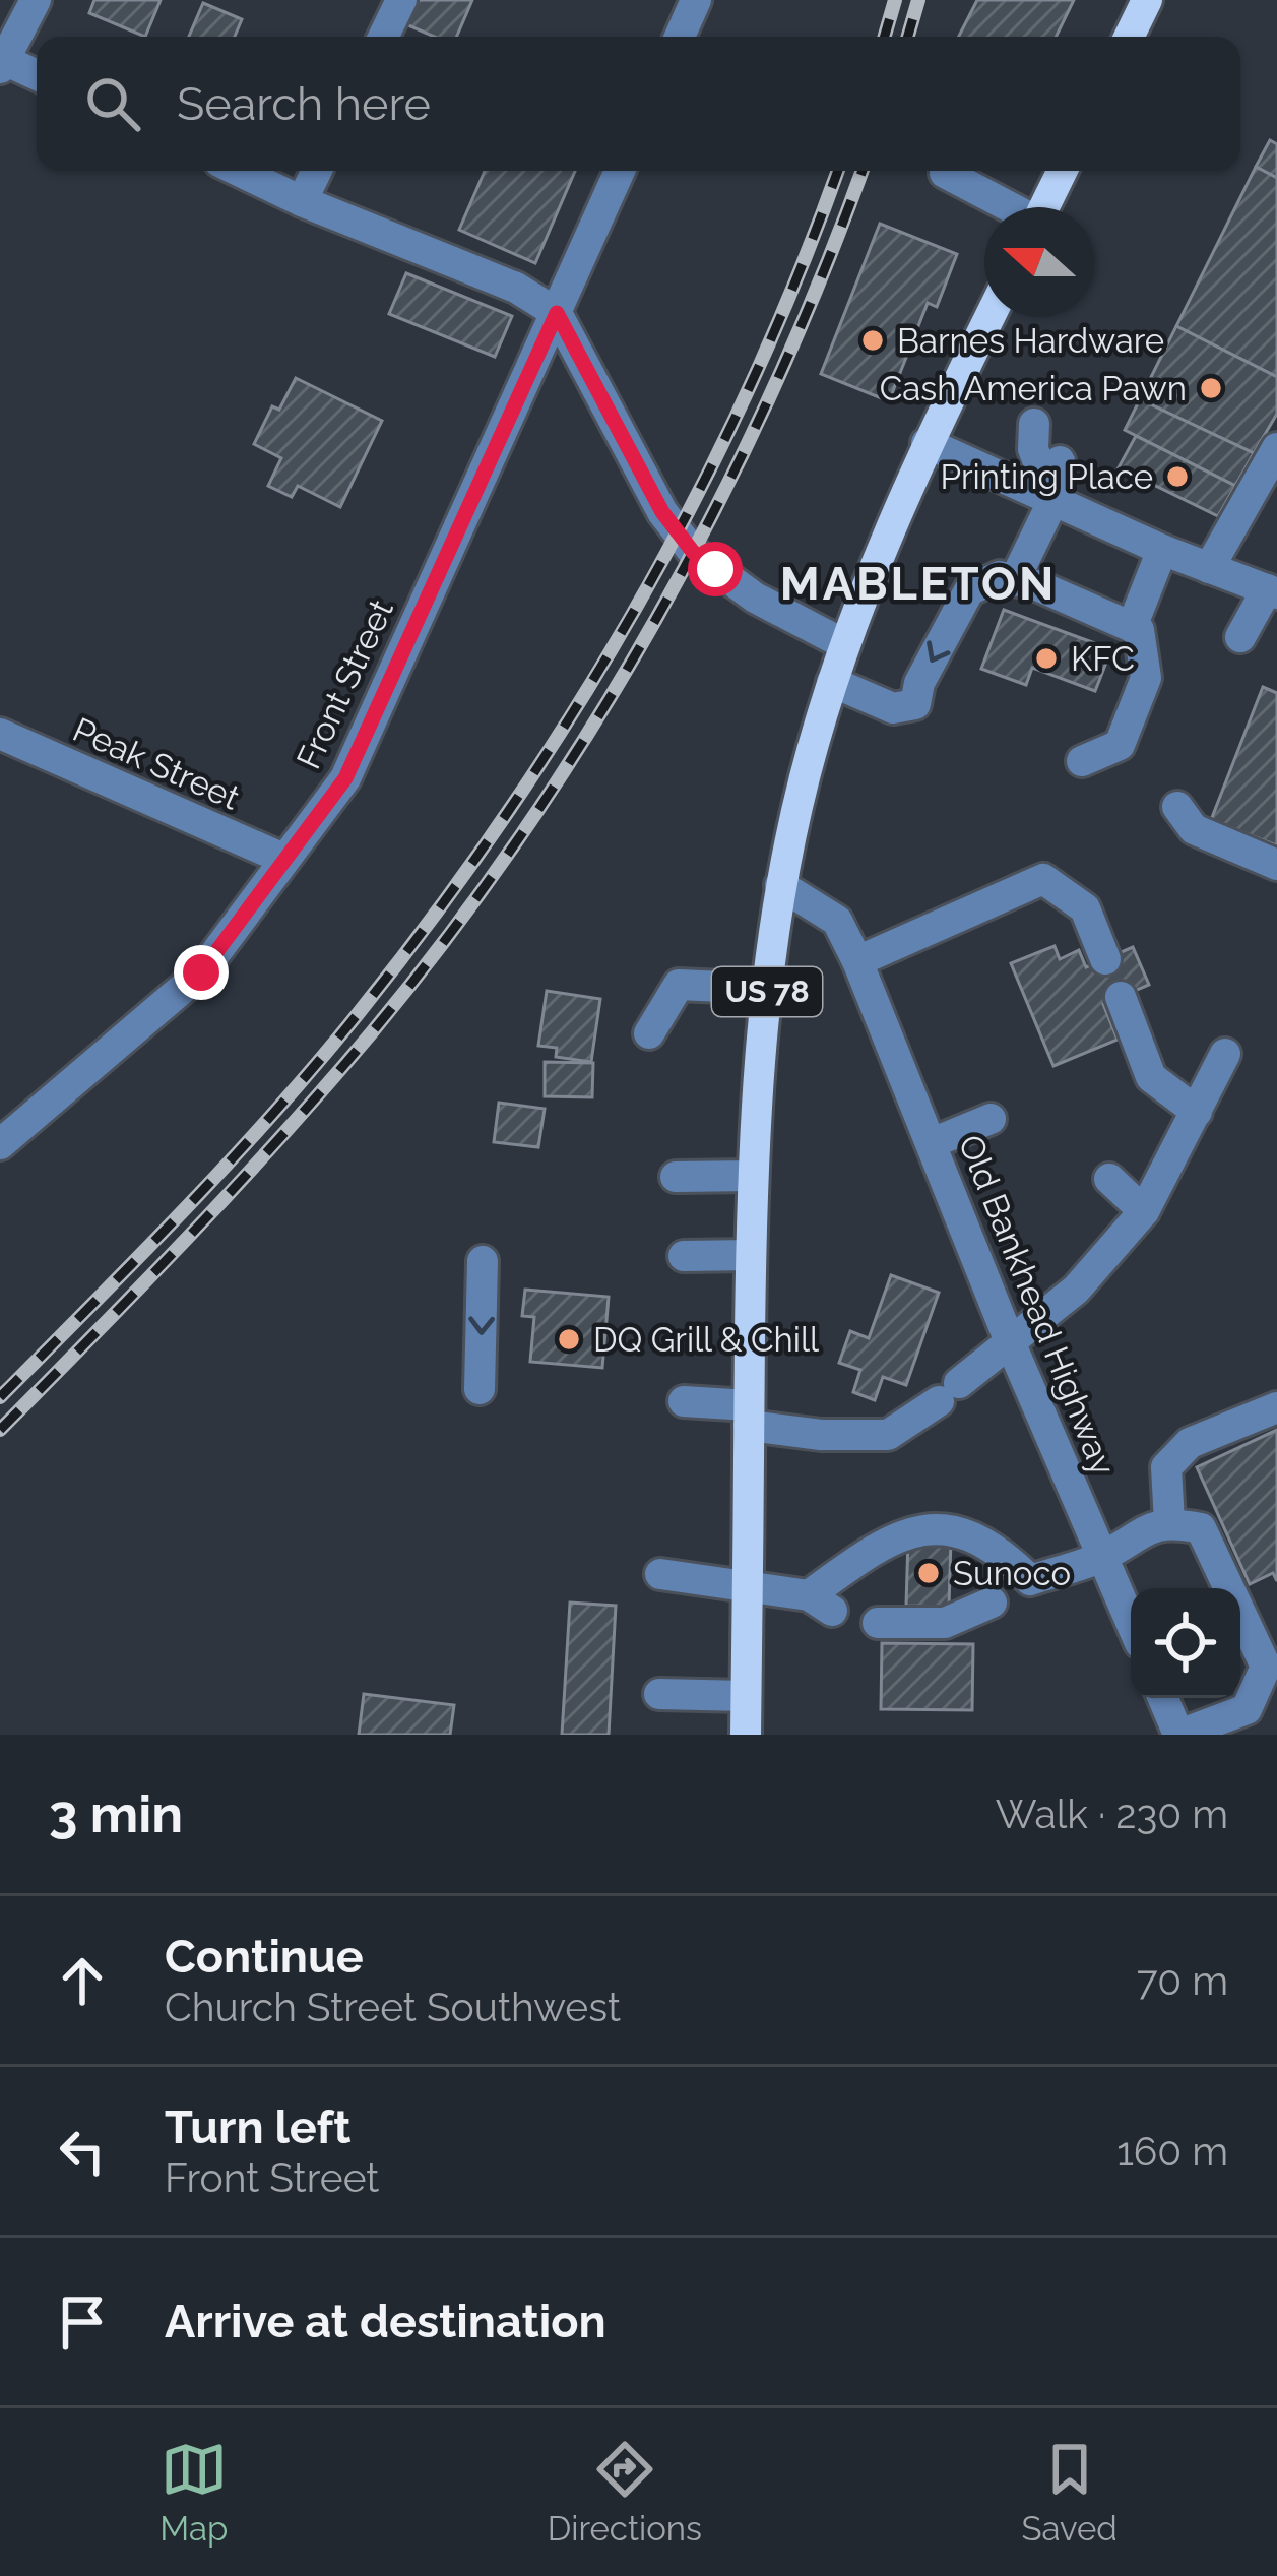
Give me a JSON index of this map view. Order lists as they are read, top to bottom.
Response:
{
  "streets": {
    "main road": ["US 78"],
    "street": ["Front Street", "Peak Street", "Old Bankhead Highway"]
  },
  "crossings": [
    ["Front Street", "Peak Street"],
    ["US 78", "Old Bankhead Highway"]
  ],
  "districts": ["MABLETON"],
  "places": [
    "Barnes Hardware",
    "Cash America Pawn",
    "Printing Place",
    "KFC",
    "DQ Grill & Chill",
    "Sunoco"
  ],
  "north": "left",
  "page": {
    "search": "Search here",
    "heading": ["3 min", "Walk · 230 m"],
    "list": [
      ["Continue", "Church Street Southwest", "70 m"],
      ["Turn left", "Front Street", "160 m"],
      "Arrive at destination"
    ],
    "nav": ["Map", "Directions", "Saved"]
  }
}
